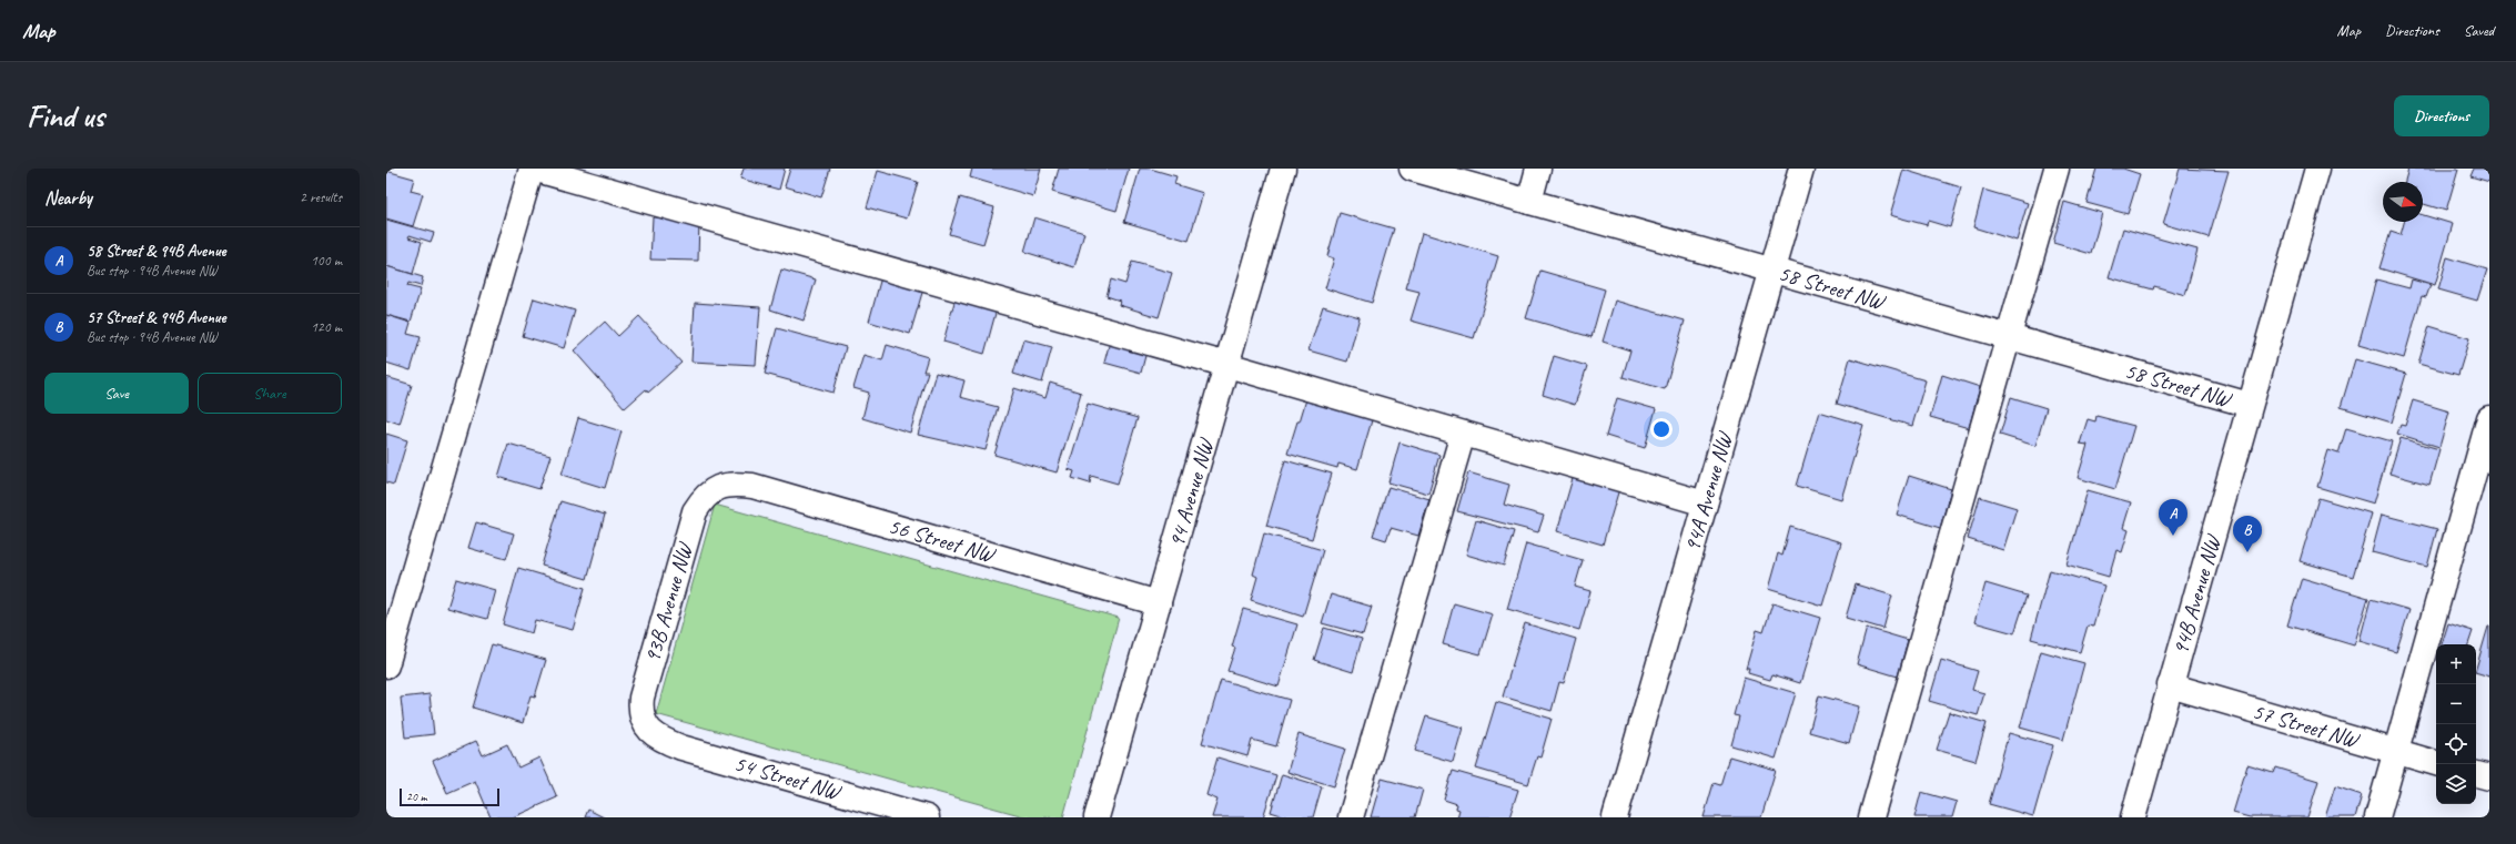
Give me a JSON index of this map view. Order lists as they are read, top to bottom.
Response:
{
  "streets": {
    "street": [
      "58 Street NW",
      "94A Avenue NW",
      "94 Avenue NW",
      "56 Street NW",
      "94B Avenue NW",
      "93B Avenue NW",
      "57 Street NW",
      "54 Street NW"
    ]
  },
  "crossings": [
    ["58 Street NW", "94A Avenue NW"],
    ["58 Street NW", "94B Avenue NW"],
    ["94 Avenue NW", "56 Street NW"],
    ["56 Street NW", "93B Avenue NW"],
    ["94B Avenue NW", "57 Street NW"],
    ["93B Avenue NW", "54 Street NW"]
  ],
  "scale_bar": "20 m",
  "north": "right",
  "page": {
    "header": "Map",
    "nav": ["Map", "Directions", "Saved"],
    "buttons": [
      "Directions",
      ["Save", "Share"]
    ],
    "title": "Find us",
    "heading": ["Nearby", "2 results"],
    "list": [
      {
        "mark": "A",
        "name": "58 Street & 94B Avenue",
        "note": "Bus stop · 94B Avenue NW",
        "value": "100 m"
      },
      {
        "mark": "B",
        "name": "57 Street & 94B Avenue",
        "note": "Bus stop · 94B Avenue NW",
        "value": "120 m"
      }
    ],
    "pins": ["A", "B"],
    "map_buttons": ["+", "−"],
    "scale": "20 m"
  }
}
